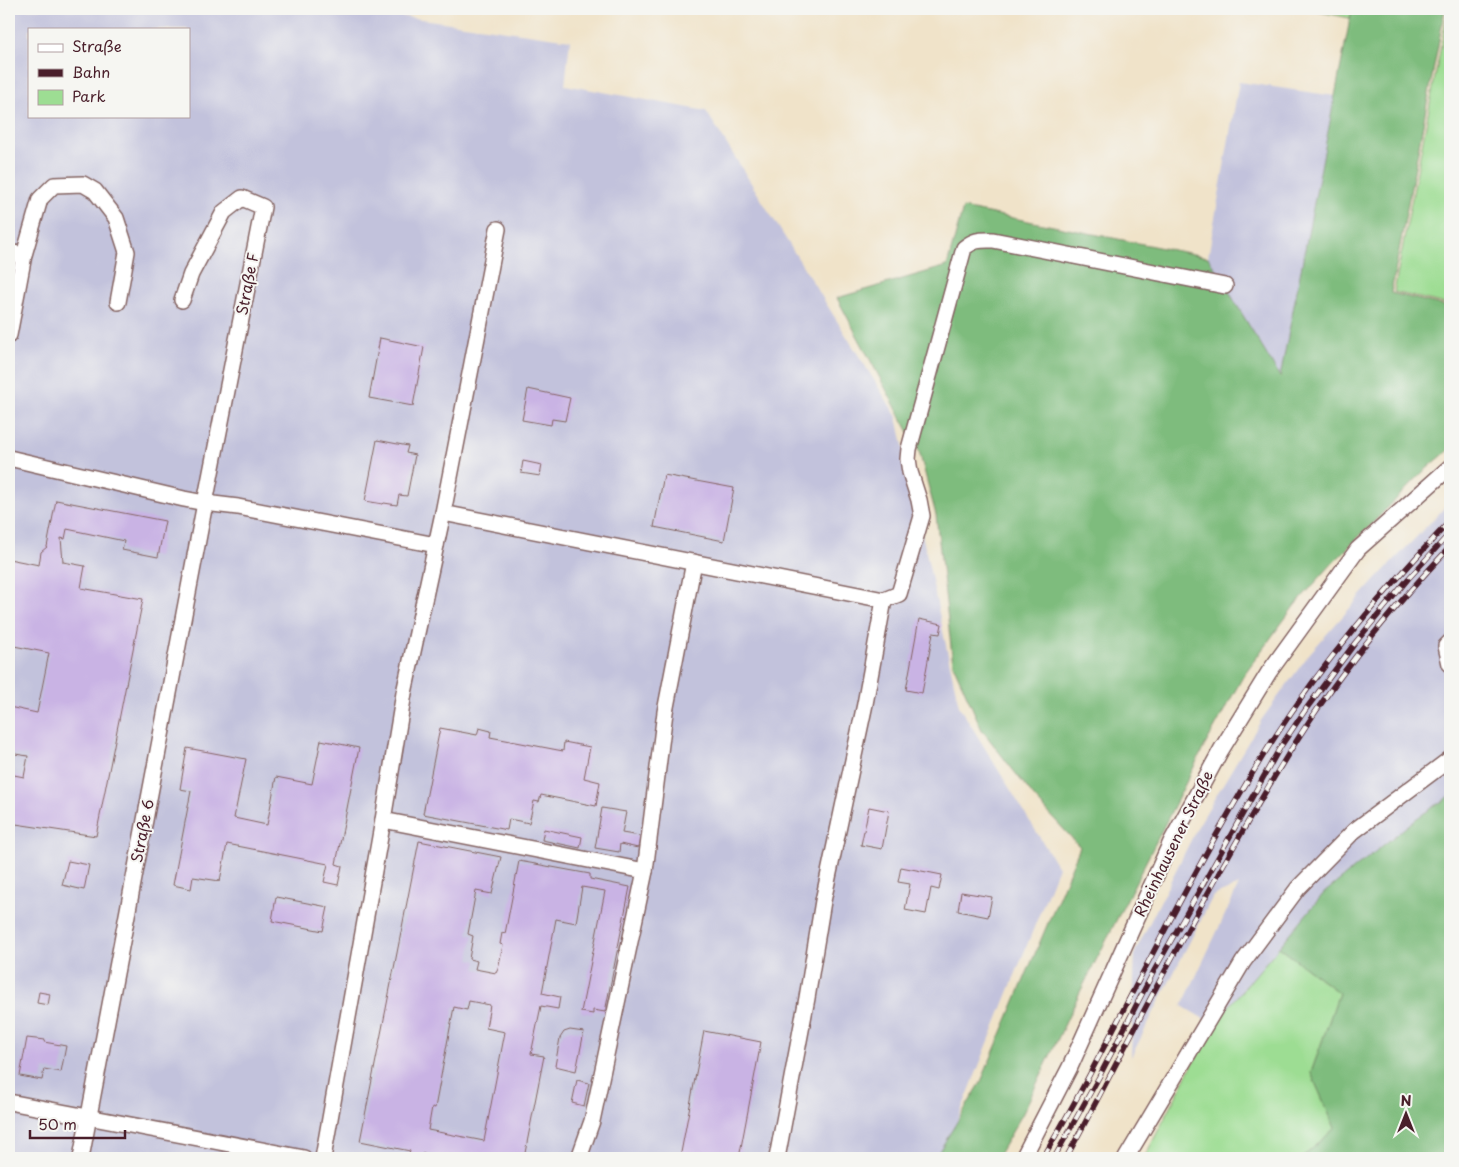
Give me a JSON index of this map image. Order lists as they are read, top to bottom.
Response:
{
  "streets": {
    "street": ["Straße F", "Straße 6", "Rheinhausener Straße"]
  },
  "crossings": [
    ["Straße F", "Straße 6"]
  ],
  "legend": ["Straße", "Bahn", "Park"],
  "scale_bar": "50 m",
  "north": "top"
}
